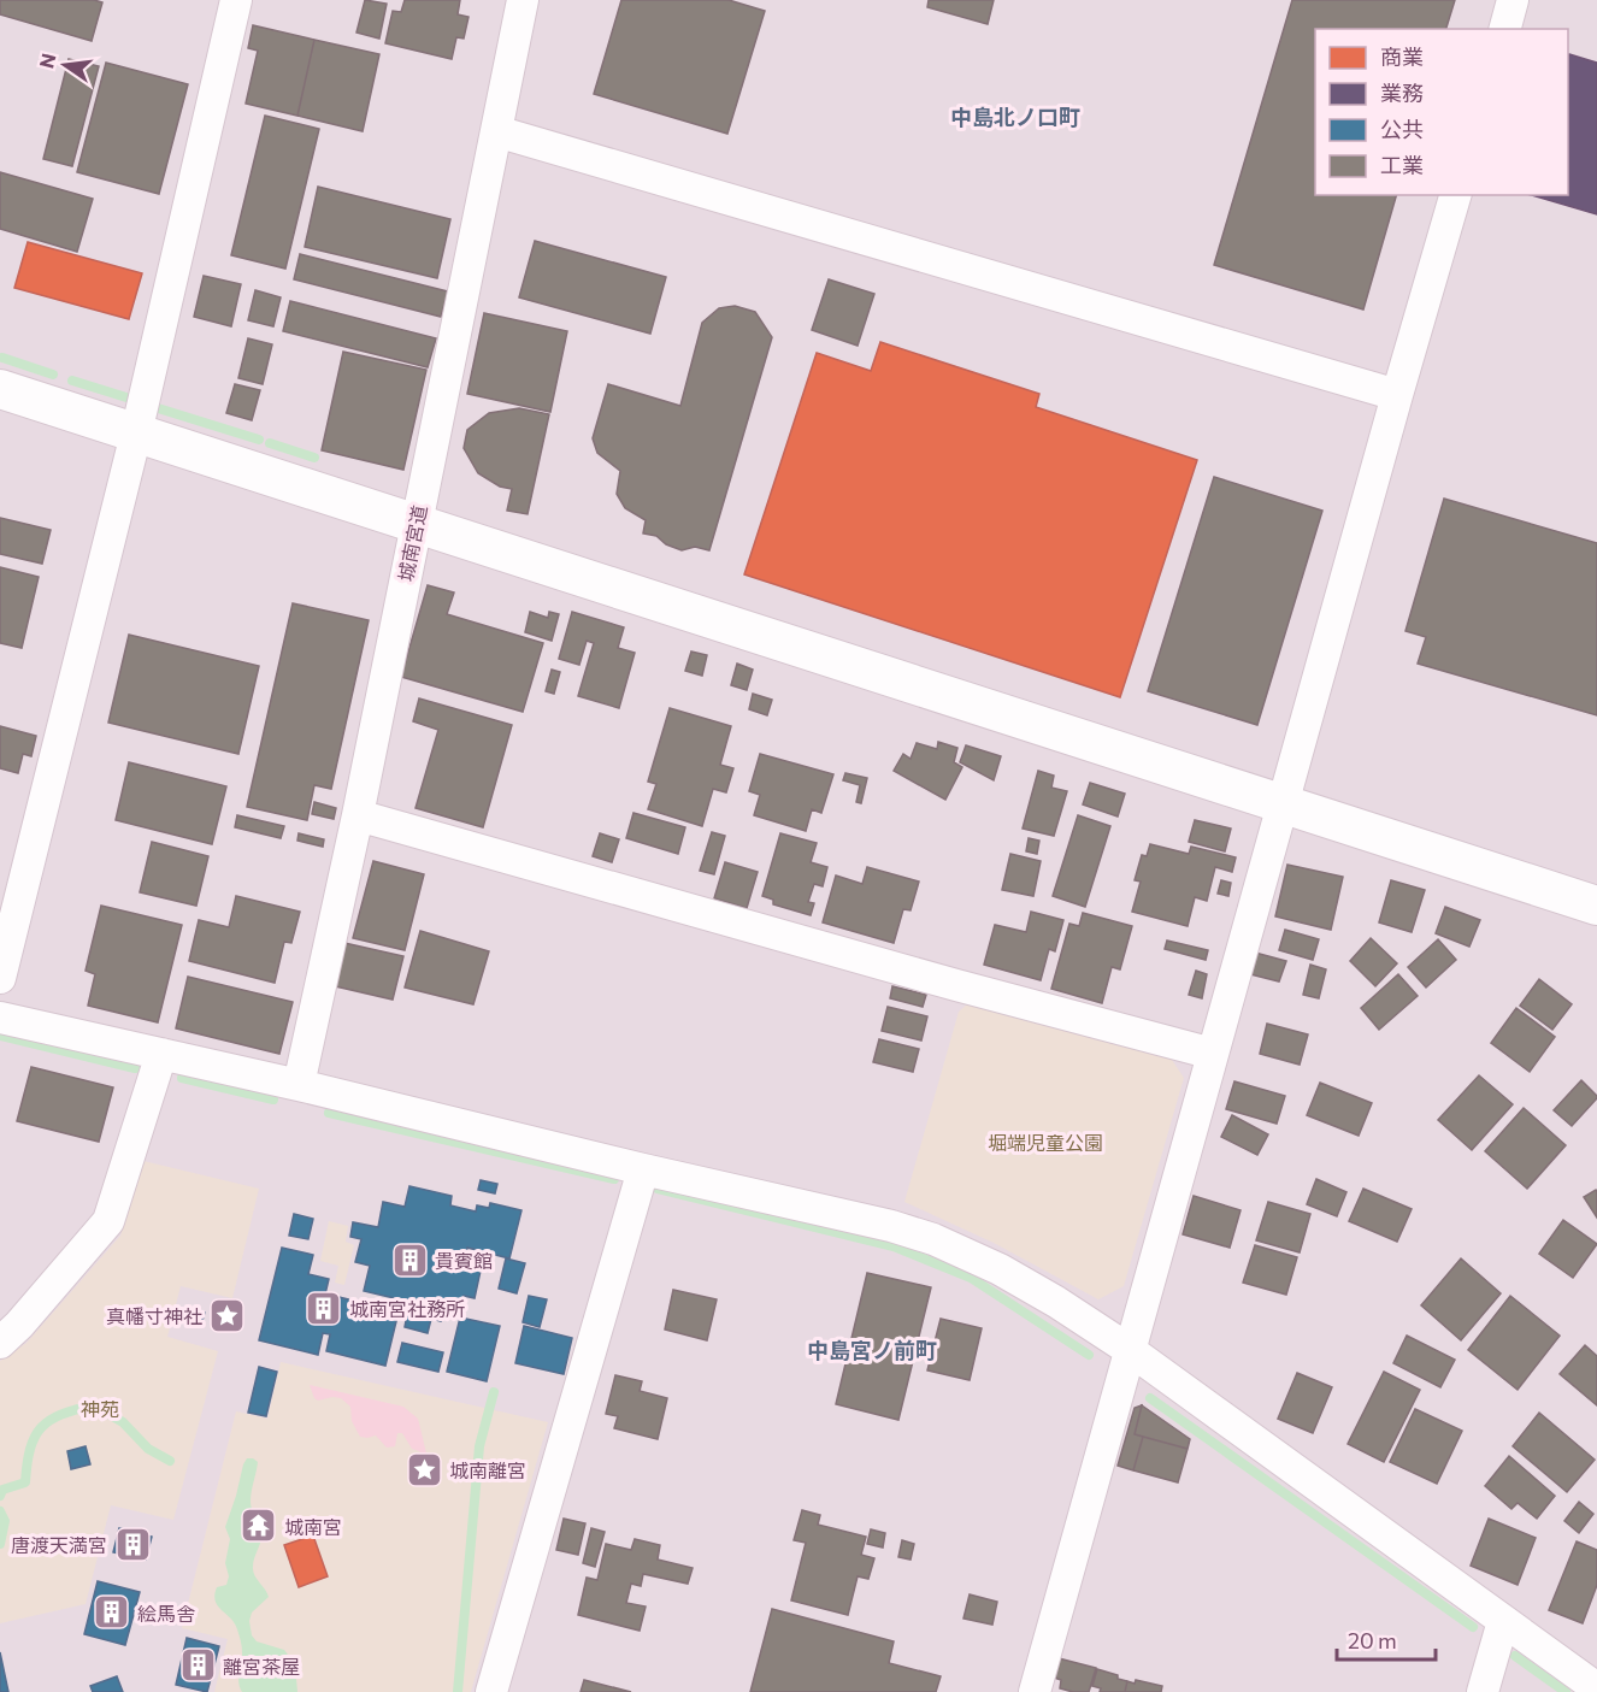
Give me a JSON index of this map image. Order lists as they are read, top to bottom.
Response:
{
  "streets": {
    "street": ["城南宮道"]
  },
  "districts": ["中島北ノ口町", "中島宮ノ前町"],
  "parks": ["堀端児童公園", "神苑"],
  "places": {
    "building": [
      "貴賓館",
      "城南宮社務所",
      "唐渡天満宮",
      "絵馬舎",
      "離宮茶屋"
    ],
    "place": ["真幡寸神社", "城南離宮"],
    "temple": ["城南宮"]
  },
  "legend": [
    "商業",
    "業務",
    "公共",
    "工業"
  ],
  "scale_bar": "20 m",
  "north": "left"
}
